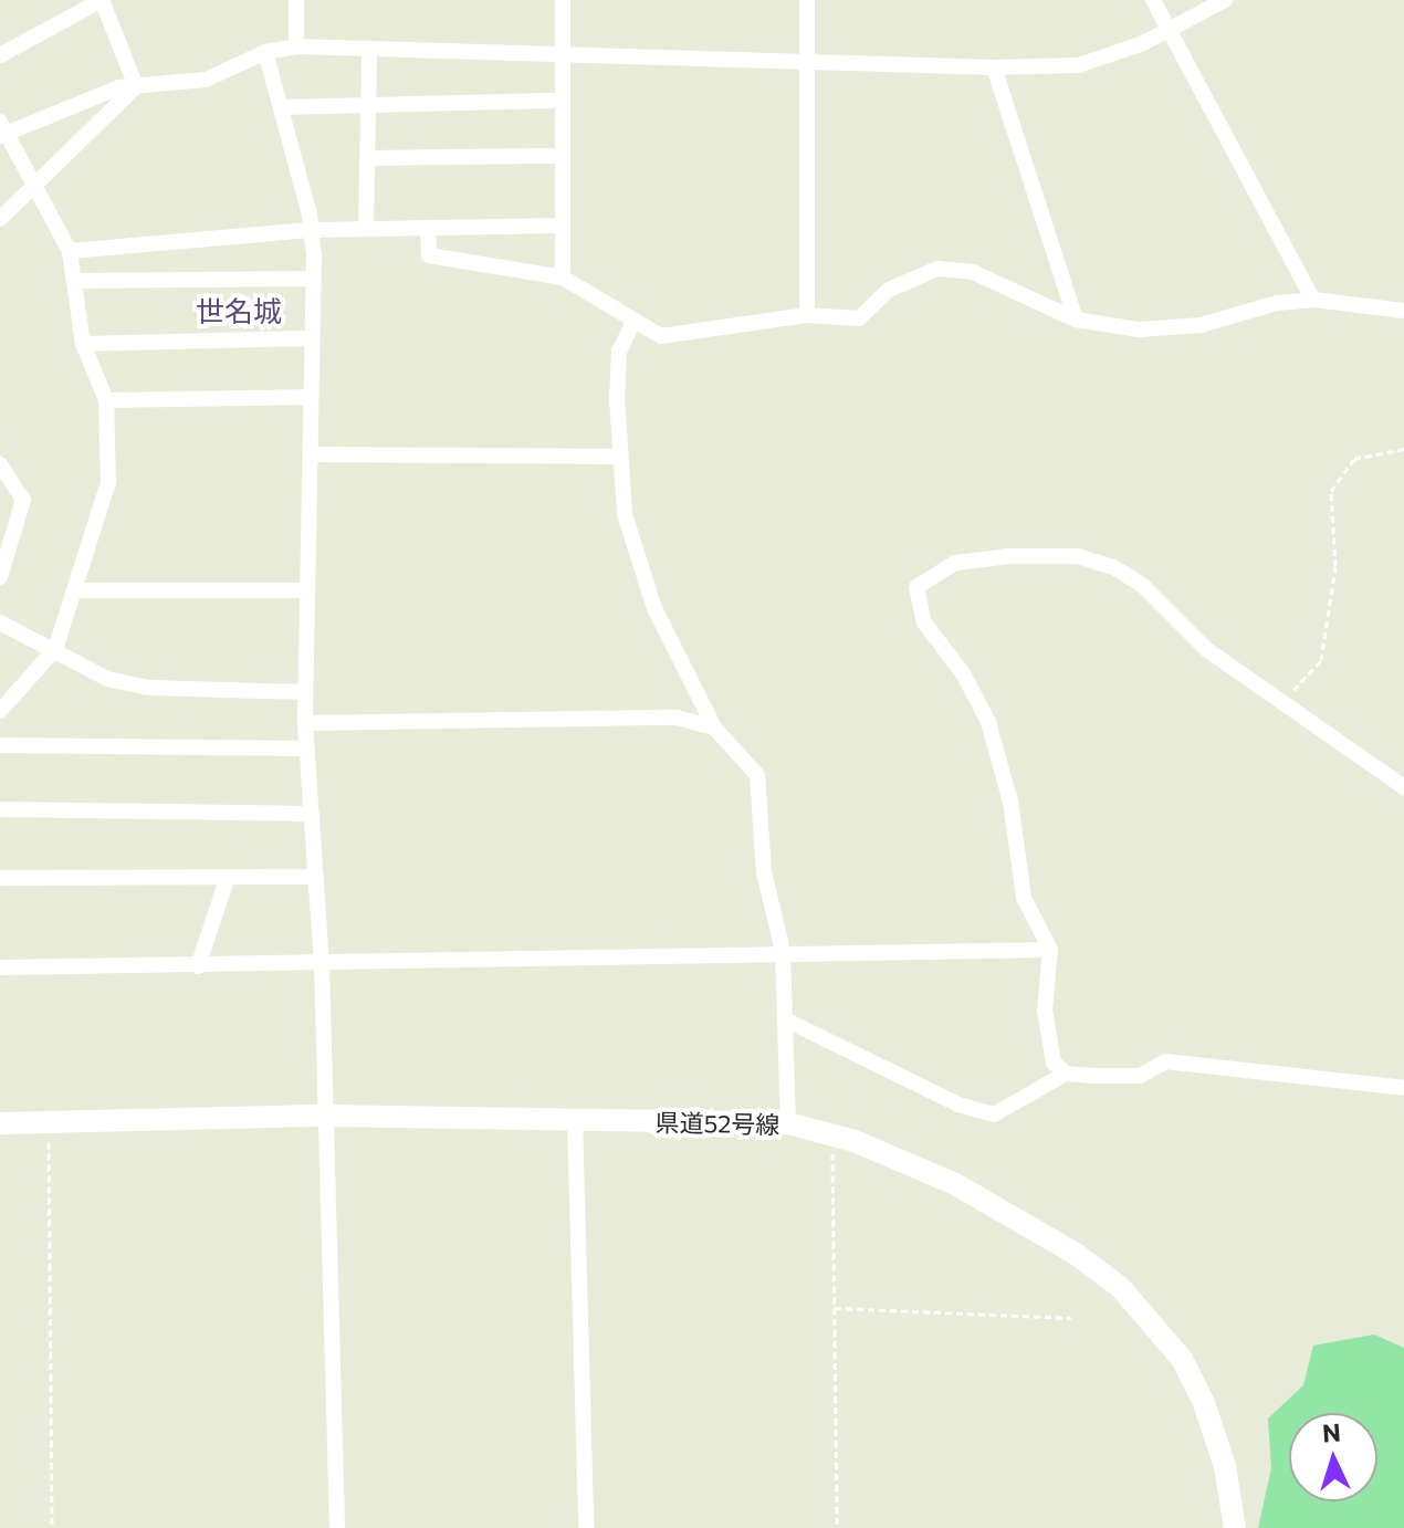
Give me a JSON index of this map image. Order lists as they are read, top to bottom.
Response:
{
  "streets": {
    "main road": ["県道52号線"]
  },
  "districts": ["世名城"],
  "north": "top"
}
